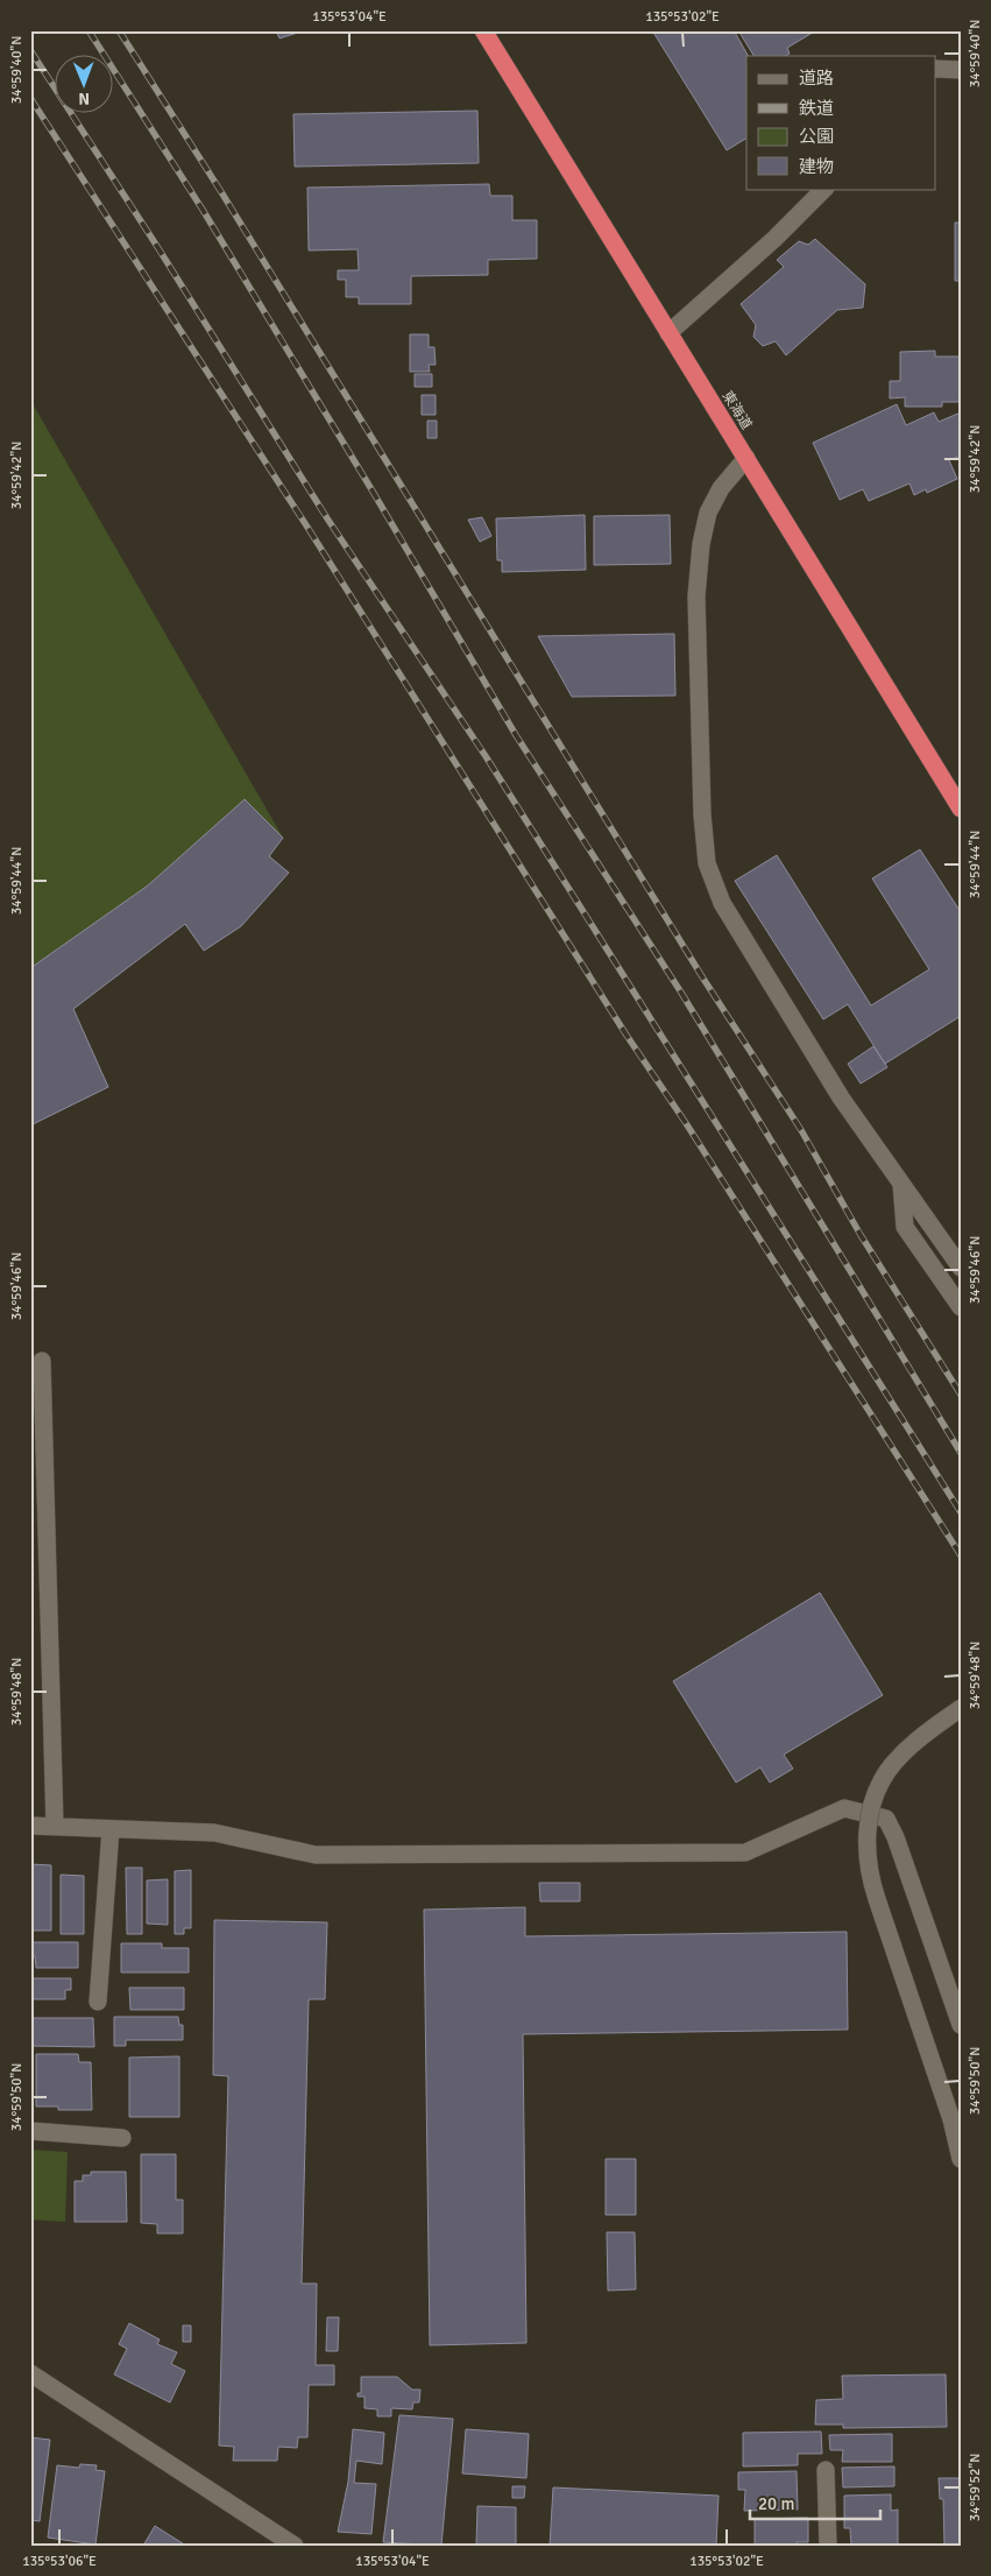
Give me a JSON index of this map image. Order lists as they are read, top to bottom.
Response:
{
  "streets": {
    "highway": ["東海道"]
  },
  "legend": [
    "道路",
    "鉄道",
    "公園",
    "建物"
  ],
  "scale_bar": "20 m",
  "north": "bottom",
  "coordinates": [
    "135°53'04\"E",
    "135°53'02\"E",
    "34°59'40\"N",
    "34°59'42\"N",
    "34°59'44\"N",
    "34°59'46\"N",
    "34°59'48\"N",
    "34°59'50\"N",
    "34°59'52\"N",
    "135°53'06\"E"
  ]
}
